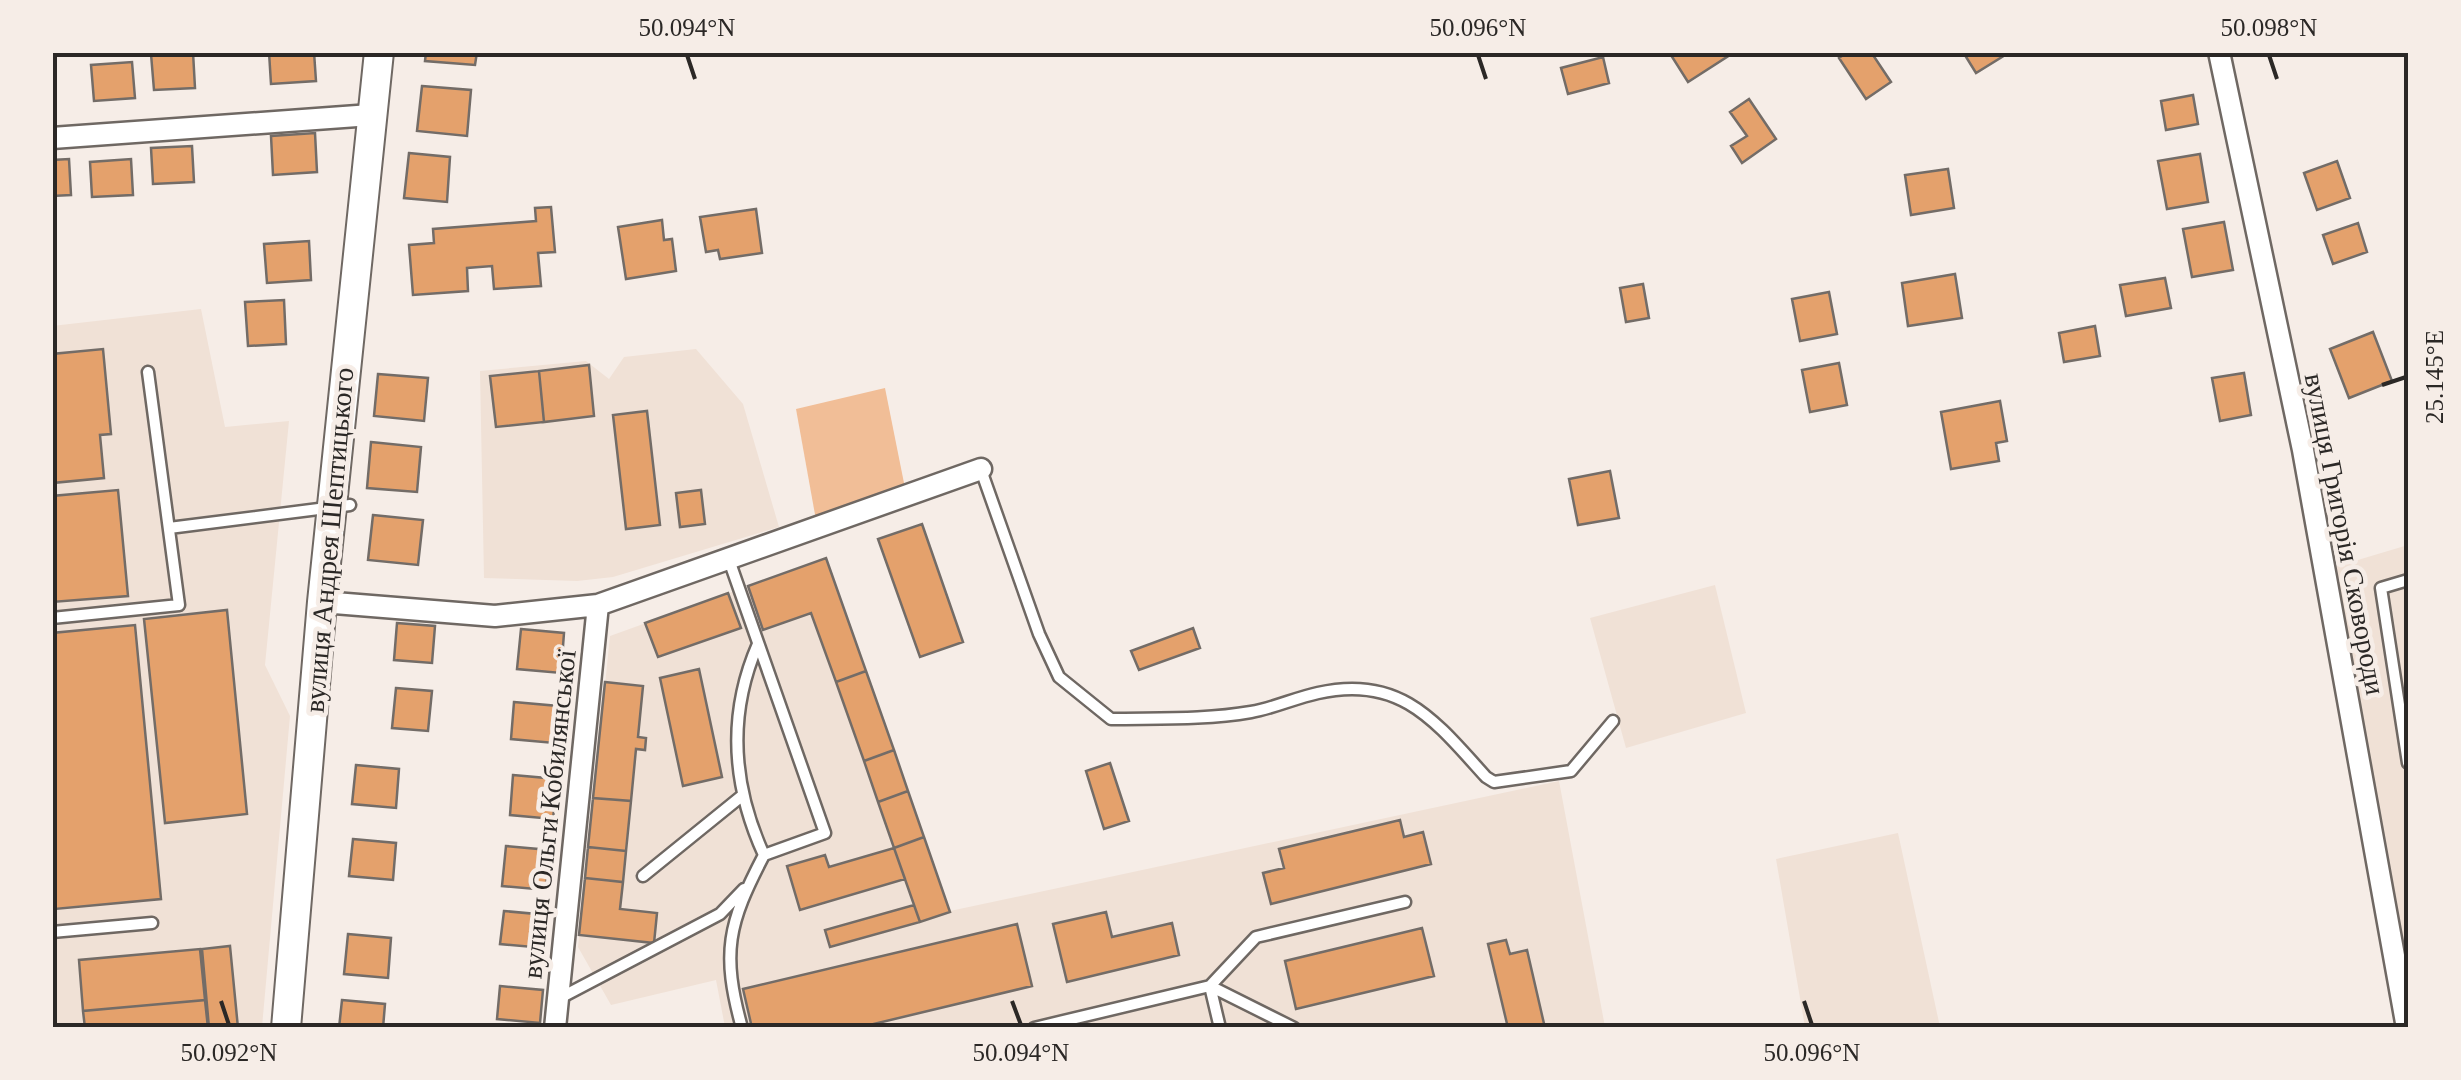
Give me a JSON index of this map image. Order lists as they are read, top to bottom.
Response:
{
  "streets": {
    "main road": ["вулиця Андрея Шептицького"],
    "street": ["вулиця Григорія Сковороди", "вулиця Ольги Кобилянської"]
  },
  "crossings": [
    ["вулиця Андрея Шептицького", "вулиця Ольги Кобилянської"]
  ],
  "coordinates": [
    "50.094°N",
    "50.096°N",
    "50.098°N",
    "25.145°E",
    "50.092°N"
  ]
}
